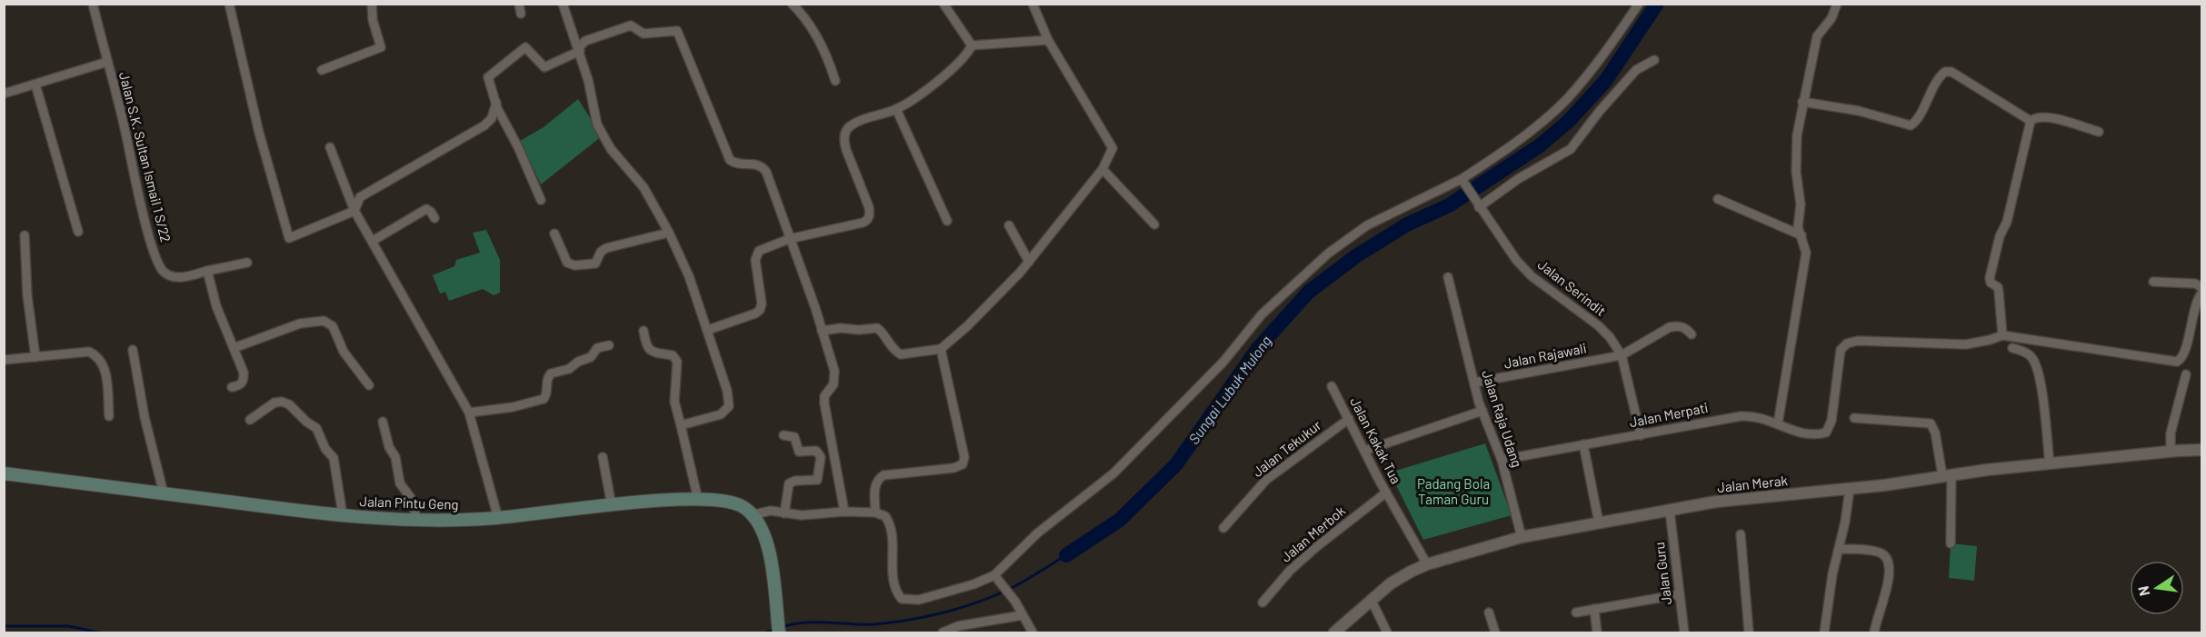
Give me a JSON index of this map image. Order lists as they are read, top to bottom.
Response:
{
  "streets": {
    "main road": ["Jalan Pintu Geng"],
    "street": [
      "Jalan S.K. Sultan Ismail 1 S/22",
      "Jalan Serindit",
      "Jalan Rajawali",
      "Jalan Merpati",
      "Jalan Raja Udang",
      "Jalan Kakak Tua",
      "Jalan Tekukur",
      "Jalan Merak",
      "Jalan Merbok",
      "Jalan Guru"
    ]
  },
  "crossings": [
    ["Jalan Serindit", "Jalan Rajawali"],
    ["Jalan Serindit", "Jalan Merpati"],
    ["Jalan Rajawali", "Jalan Raja Udang"],
    ["Jalan Merpati", "Jalan Raja Udang"],
    ["Jalan Raja Udang", "Jalan Merak"],
    ["Jalan Kakak Tua", "Jalan Tekukur"],
    ["Jalan Kakak Tua", "Jalan Merak"],
    ["Jalan Kakak Tua", "Jalan Merbok"],
    ["Jalan Merak", "Jalan Guru"]
  ],
  "water": ["Sungai Lubuk Mulong"],
  "parks": ["Padang Bola Taman Guru"],
  "north": "left"
}
